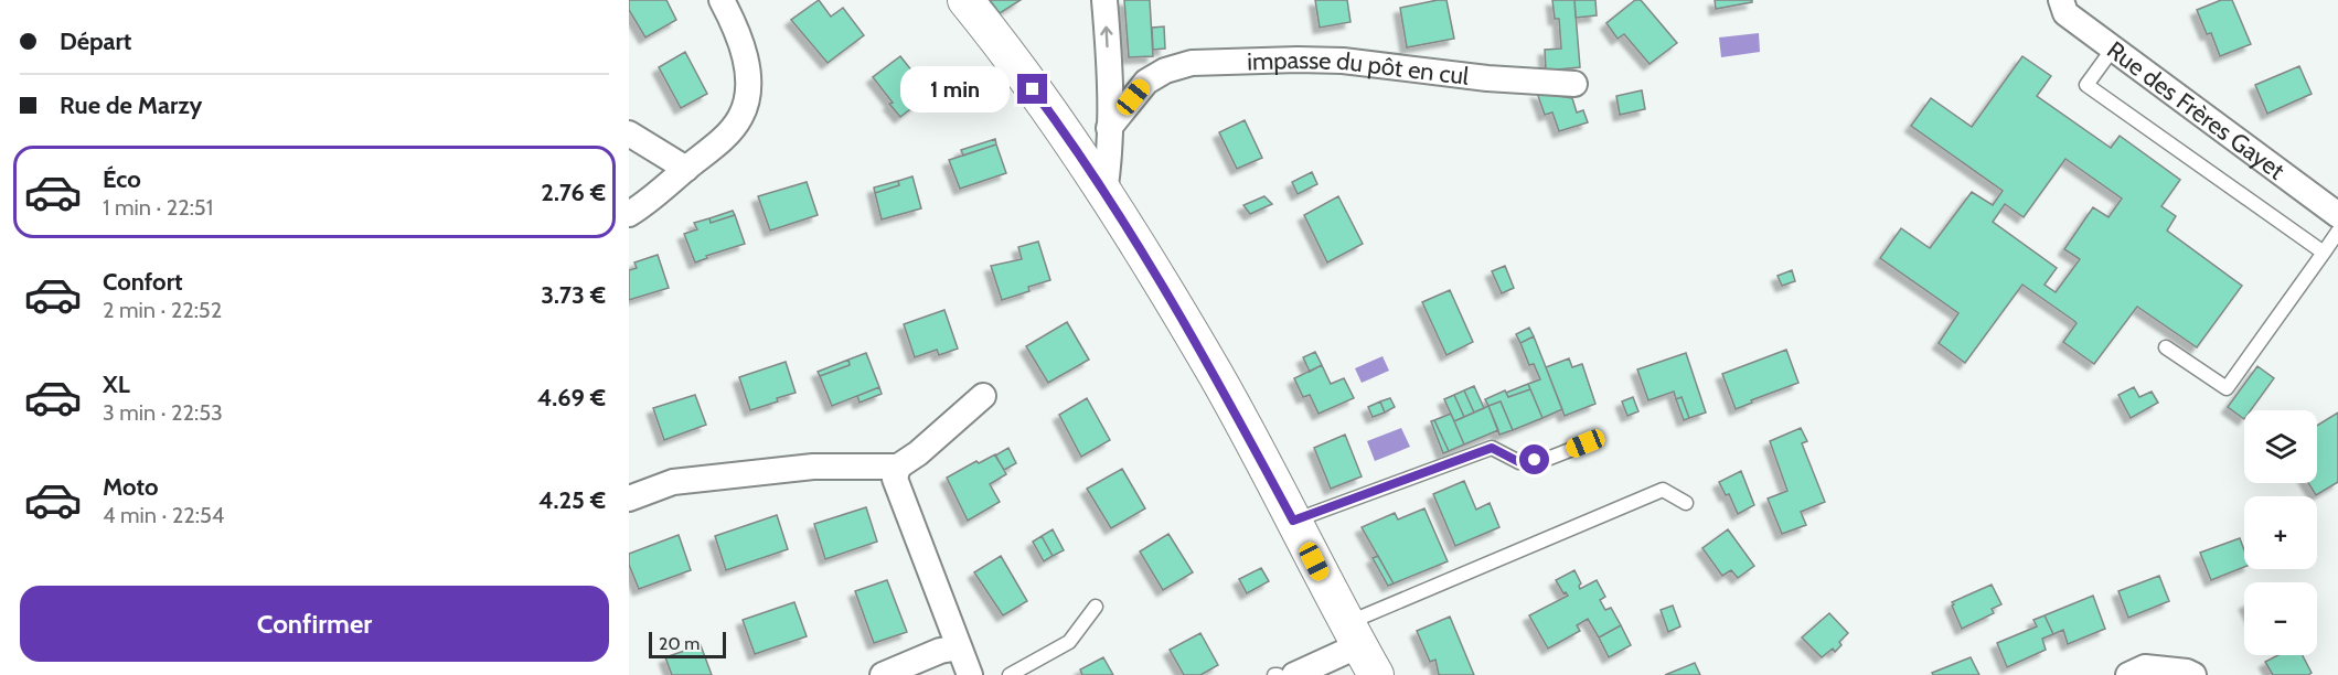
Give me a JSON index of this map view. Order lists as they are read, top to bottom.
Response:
{
  "streets": {
    "street": ["impasse du pôt en cul", "Rue des Frères Gayet"]
  },
  "scale_bar": "20 m",
  "page": {
    "banner": ["Départ", "Rue de Marzy"],
    "bubble": "1 min",
    "list": [
      {
        "name": "Éco",
        "note": "1 min · 22:51",
        "value": "2.76 €"
      },
      {
        "name": "Confort",
        "note": "2 min · 22:52",
        "value": "3.73 €"
      },
      {
        "name": "XL",
        "note": "3 min · 22:53",
        "value": "4.69 €"
      },
      {
        "name": "Moto",
        "note": "4 min · 22:54",
        "value": "4.25 €"
      }
    ],
    "map_buttons": ["+", "−"],
    "buttons": "Confirmer",
    "scale": "20 m"
  }
}
